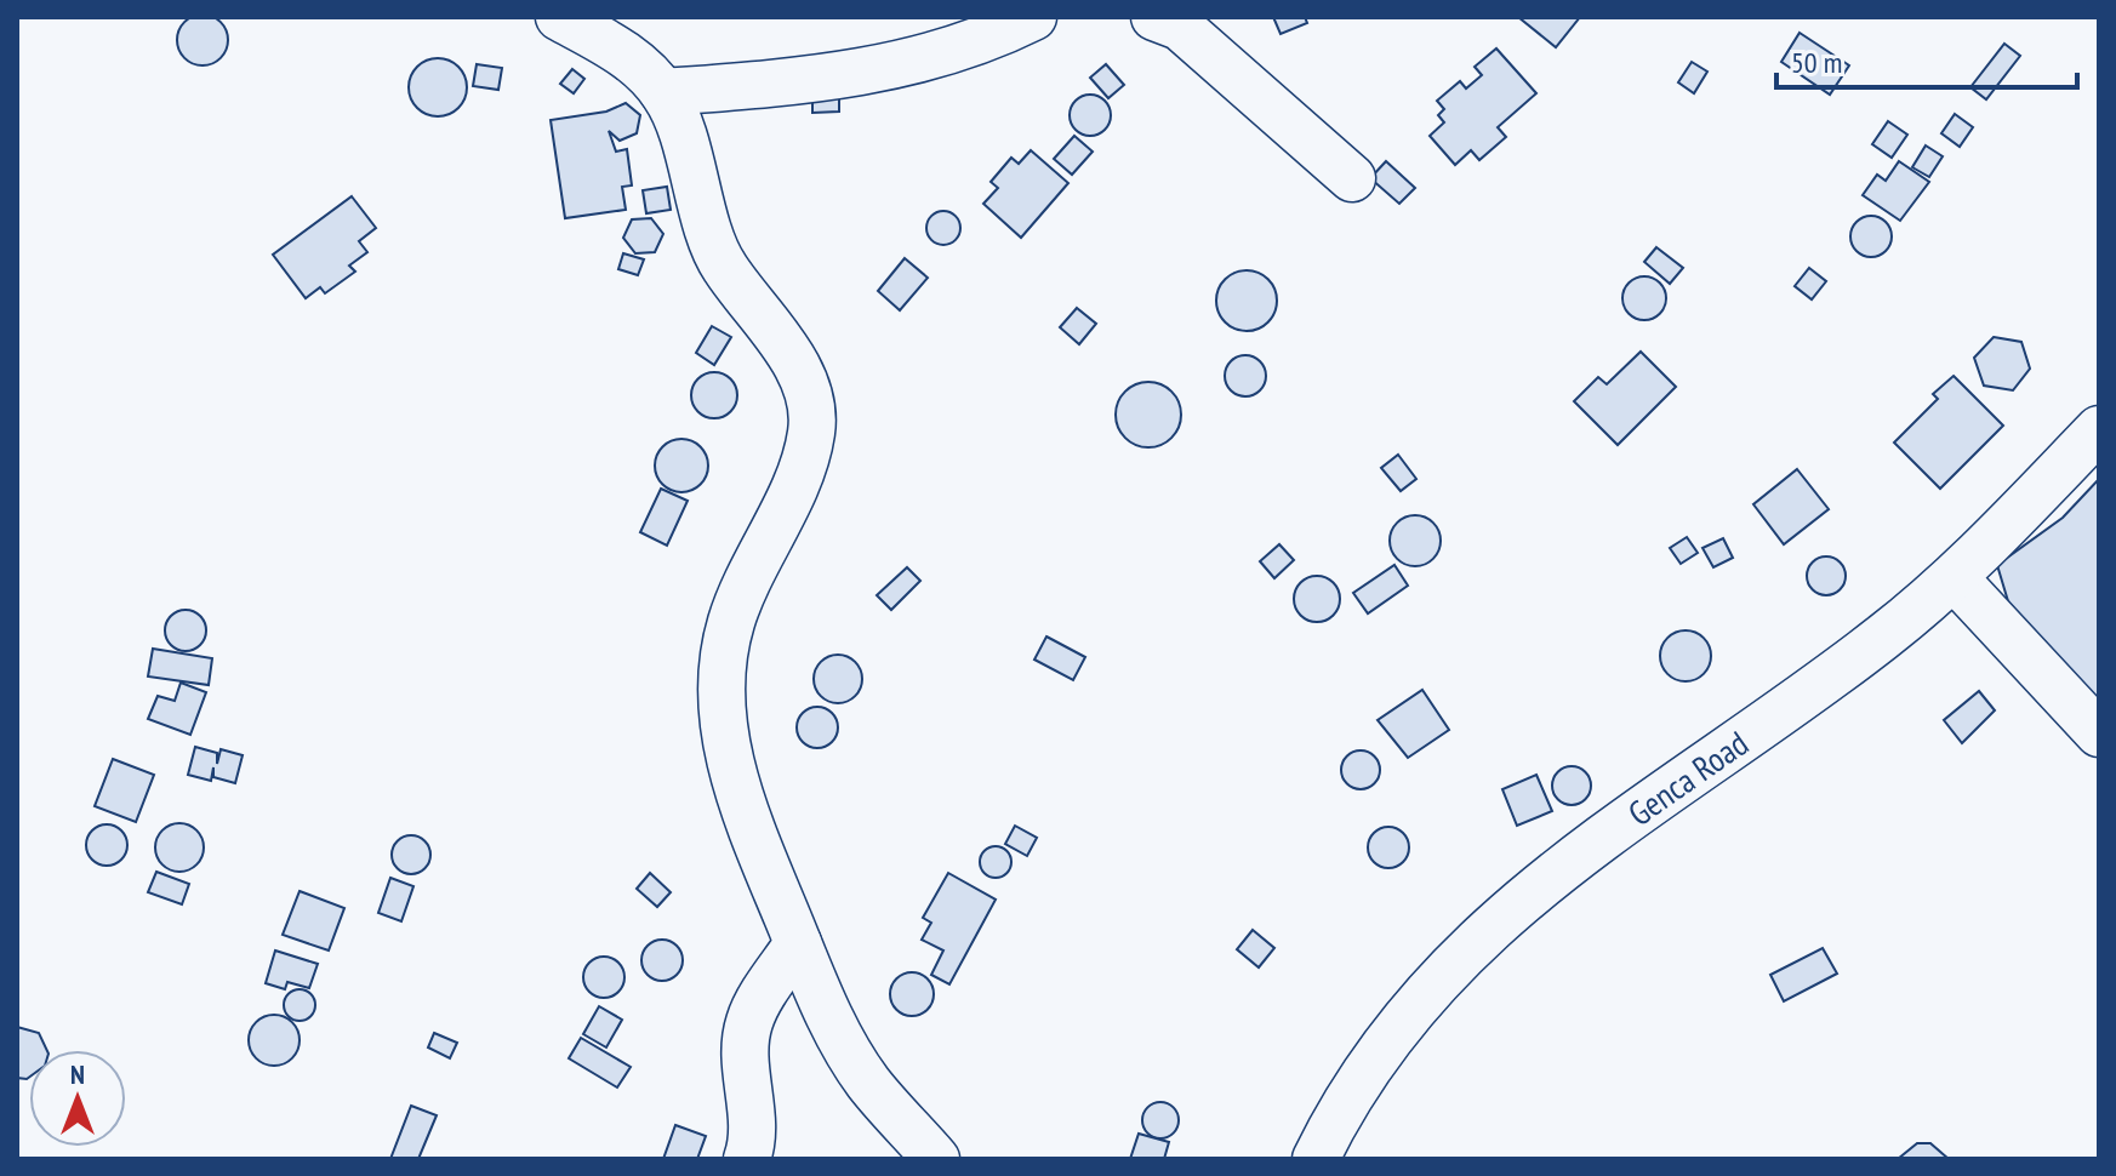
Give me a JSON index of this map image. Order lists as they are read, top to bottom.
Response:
{
  "streets": {
    "street": ["Genca Road"]
  },
  "scale_bar": "50 m",
  "north": "top"
}
